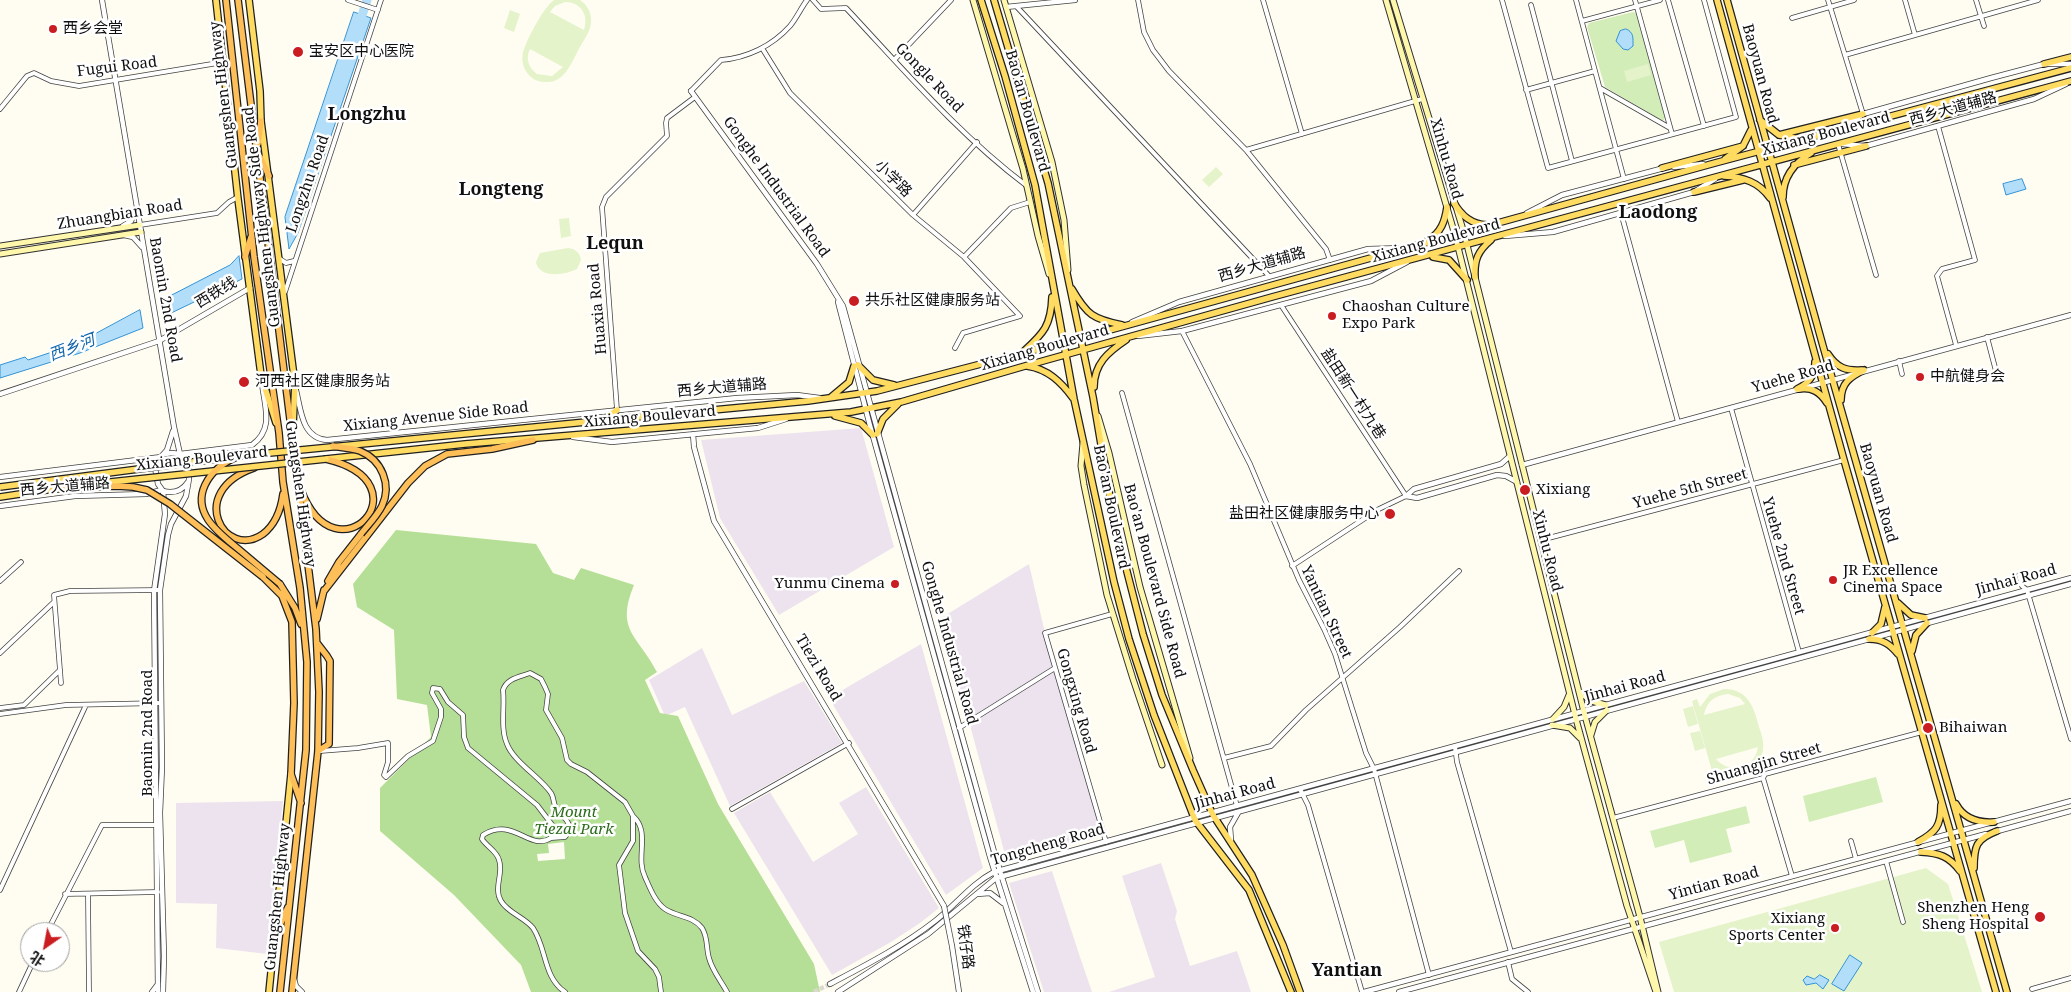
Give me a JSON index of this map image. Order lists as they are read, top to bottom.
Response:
{
  "streets": {
    "highway": ["Guangshen Highway"],
    "main road": [
      "Baoyuan Road",
      "Bao'an Boulevard",
      "Xixiang Boulevard",
      "Xinhu Road",
      "Zhuangbian Road",
      "Guangshen Highway Side Road",
      "Bao'an Boulevard Side Road"
    ],
    "street": [
      "Fugui Road",
      "Gongle Road",
      "西乡大道辅路",
      "小学路",
      "Longzhu Road",
      "Gonghe Industrial Road",
      "西铁线",
      "Baomin 2nd Road",
      "Huaxia Road",
      "Yuehe Road",
      "盐田新一村九巷",
      "Xixiang Avenue Side Road",
      "Yuehe 5th Street",
      "Yuehe 2nd Street",
      "Jinhai Road",
      "Yantian Street",
      "Tiezi Road",
      "Gongxing Road",
      "Shuangjin Street",
      "Tongcheng Road",
      "Yintian Road",
      "铁仔路"
    ]
  },
  "crossings": [
    ["Fugui Road", "Guangshen Highway Side Road"],
    ["Fugui Road", "Baomin 2nd Road"],
    ["Baoyuan Road", "Xixiang Boulevard"],
    ["Baoyuan Road", "Yuehe Road"],
    ["Baoyuan Road", "Yuehe 5th Street"],
    ["Baoyuan Road", "Jinhai Road"],
    ["Baoyuan Road", "Shuangjin Street"],
    ["Baoyuan Road", "Yintian Road"],
    ["Guangshen Highway", "Guangshen Highway Side Road"],
    ["西乡大道辅路", "Xixiang Boulevard"],
    ["西乡大道辅路", "Guangshen Highway Side Road"],
    ["西乡大道辅路", "Baomin 2nd Road"],
    ["西乡大道辅路", "Huaxia Road"],
    ["西乡大道辅路", "Xixiang Avenue Side Road"],
    ["Bao'an Boulevard", "Xixiang Boulevard"],
    ["Bao'an Boulevard", "Jinhai Road"],
    ["Bao'an Boulevard", "Bao'an Boulevard Side Road"],
    ["Xixiang Boulevard", "Xinhu Road"],
    ["Xixiang Boulevard", "Gonghe Industrial Road"],
    ["Xinhu Road", "Yuehe Road"],
    ["Xinhu Road", "Yuehe 5th Street"],
    ["Xinhu Road", "Jinhai Road"],
    ["Xinhu Road", "Shuangjin Street"],
    ["Xinhu Road", "Yintian Road"],
    ["Longzhu Road", "Guangshen Highway Side Road"],
    ["Gonghe Industrial Road", "Huaxia Road"],
    ["Gonghe Industrial Road", "Tongcheng Road"],
    ["Zhuangbian Road", "Guangshen Highway Side Road"],
    ["Zhuangbian Road", "Baomin 2nd Road"],
    ["Guangshen Highway Side Road", "西铁线"],
    ["Guangshen Highway Side Road", "Xixiang Avenue Side Road"],
    ["西铁线", "Baomin 2nd Road"],
    ["Huaxia Road", "Xixiang Avenue Side Road"],
    ["Yuehe Road", "Yuehe 2nd Street"],
    ["Yuehe 5th Street", "Yuehe 2nd Street"],
    ["Yuehe 2nd Street", "Jinhai Road"],
    ["Jinhai Road", "Yantian Street"],
    ["Jinhai Road", "Tongcheng Road"],
    ["Yantian Street", "Yintian Road"],
    ["Tiezi Road", "铁仔路"],
    ["Gongxing Road", "Tongcheng Road"]
  ],
  "districts": [
    "Longzhu",
    "Longteng",
    "Laodong",
    "Lequn",
    "Yantian"
  ],
  "water": ["西乡河"],
  "parks": ["Mount Tiezai Park"],
  "places": [
    "西乡会堂",
    "宝安区中心医院",
    "共乐社区健康服务站",
    "Chaoshan Culture Expo Park",
    "中航健身会",
    "河西社区健康服务站",
    "Xixiang",
    "盐田社区健康服务中心",
    "JR Excellence Cinema Space",
    "Yunmu Cinema",
    "Bihaiwan",
    "Shenzhen Heng Sheng Hospital",
    "Xixiang Sports Center"
  ],
  "north": "bottom left"
}
